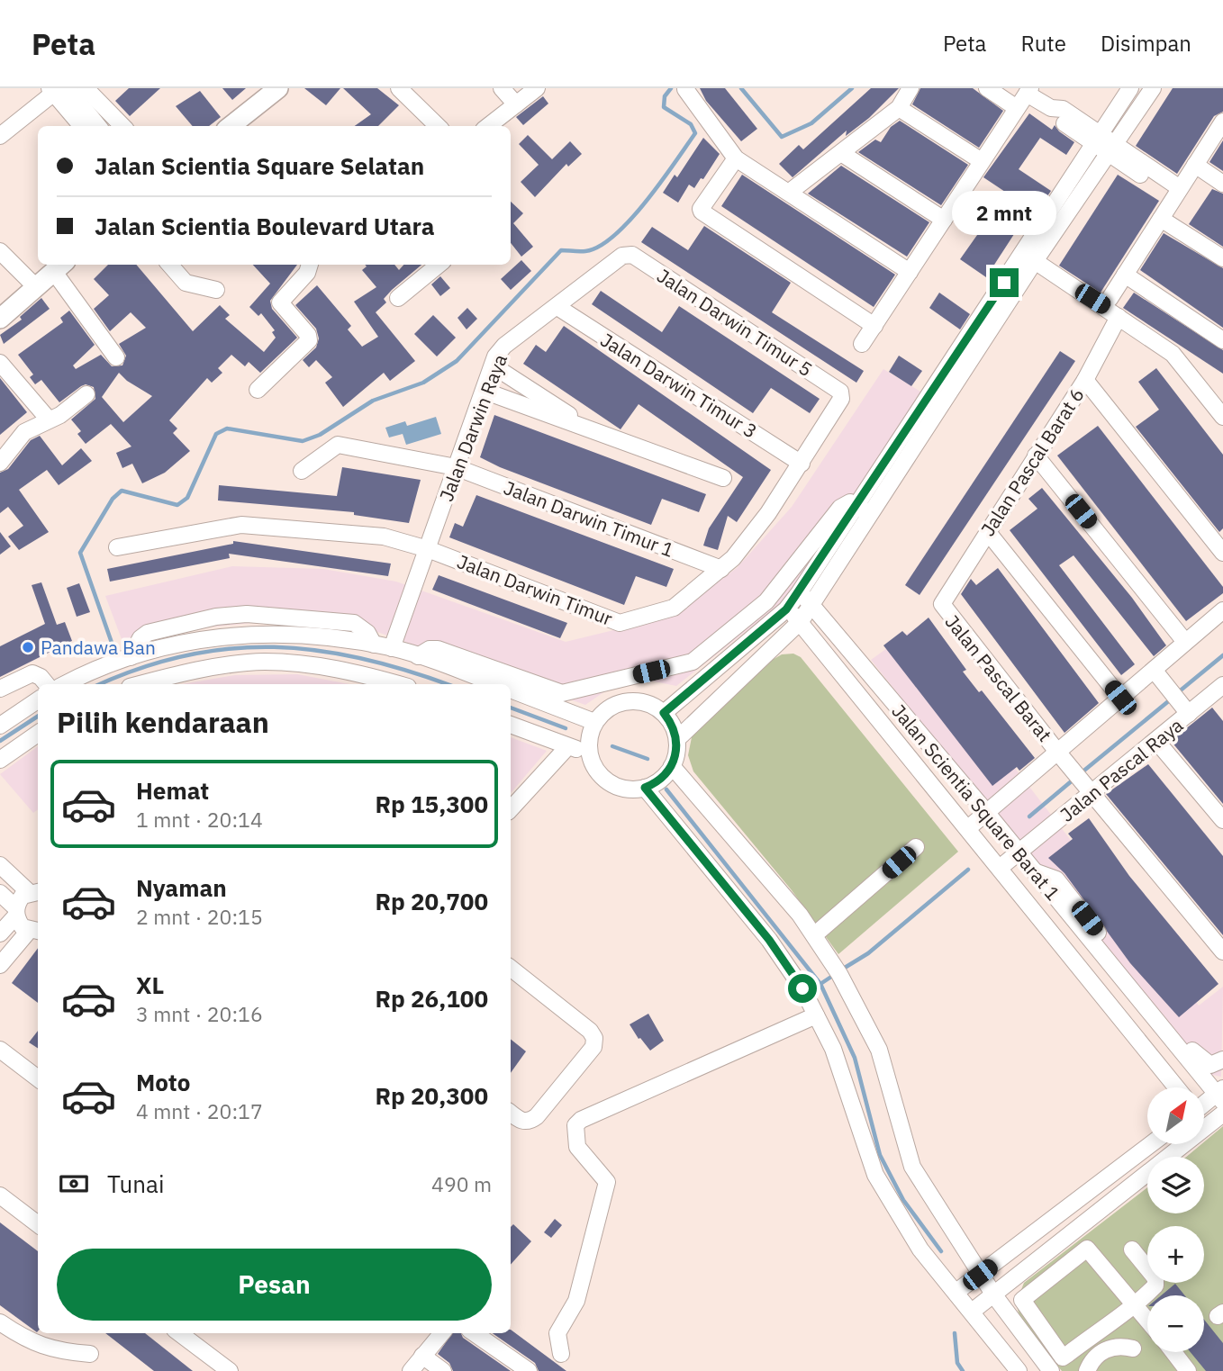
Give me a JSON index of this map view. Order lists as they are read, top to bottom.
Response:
{
  "streets": {
    "street": [
      "Jalan Darwin Timur 5",
      "Jalan Darwin Timur 3",
      "Jalan Darwin Raya",
      "Jalan Pascal Barat 6",
      "Jalan Darwin Timur 1",
      "Jalan Darwin Timur",
      "Jalan Pascal Barat",
      "Jalan Pascal Raya",
      "Jalan Scientia Square Barat 1"
    ]
  },
  "crossings": [
    ["Jalan Darwin Timur 5", "Jalan Darwin Raya"],
    ["Jalan Darwin Timur 5", "Jalan Darwin Timur"],
    ["Jalan Darwin Timur 3", "Jalan Darwin Raya"],
    ["Jalan Darwin Timur 3", "Jalan Darwin Timur"],
    ["Jalan Darwin Raya", "Jalan Darwin Timur 1"],
    ["Jalan Darwin Raya", "Jalan Darwin Timur"],
    ["Jalan Pascal Barat 6", "Jalan Pascal Barat"],
    ["Jalan Darwin Timur 1", "Jalan Darwin Timur"],
    ["Jalan Pascal Barat", "Jalan Pascal Raya"],
    ["Jalan Pascal Raya", "Jalan Scientia Square Barat 1"]
  ],
  "places": ["Pandawa Ban"],
  "north": "top right",
  "page": {
    "header": "Peta",
    "nav": ["Peta", "Rute", "Disimpan"],
    "banner": ["Jalan Scientia Square Selatan", "Jalan Scientia Boulevard Utara"],
    "bubble": "2 mnt",
    "heading": "Pilih kendaraan",
    "list": [
      {
        "name": "Hemat",
        "note": "1 mnt · 20:14",
        "value": "Rp 15,300"
      },
      {
        "name": "Nyaman",
        "note": "2 mnt · 20:15",
        "value": "Rp 20,700"
      },
      {
        "name": "XL",
        "note": "3 mnt · 20:16",
        "value": "Rp 26,100"
      },
      {
        "name": "Moto",
        "note": "4 mnt · 20:17",
        "value": "Rp 20,300"
      }
    ],
    "map_buttons": ["+", "−"],
    "pay": ["Tunai", "490 m"],
    "buttons": "Pesan"
  }
}
